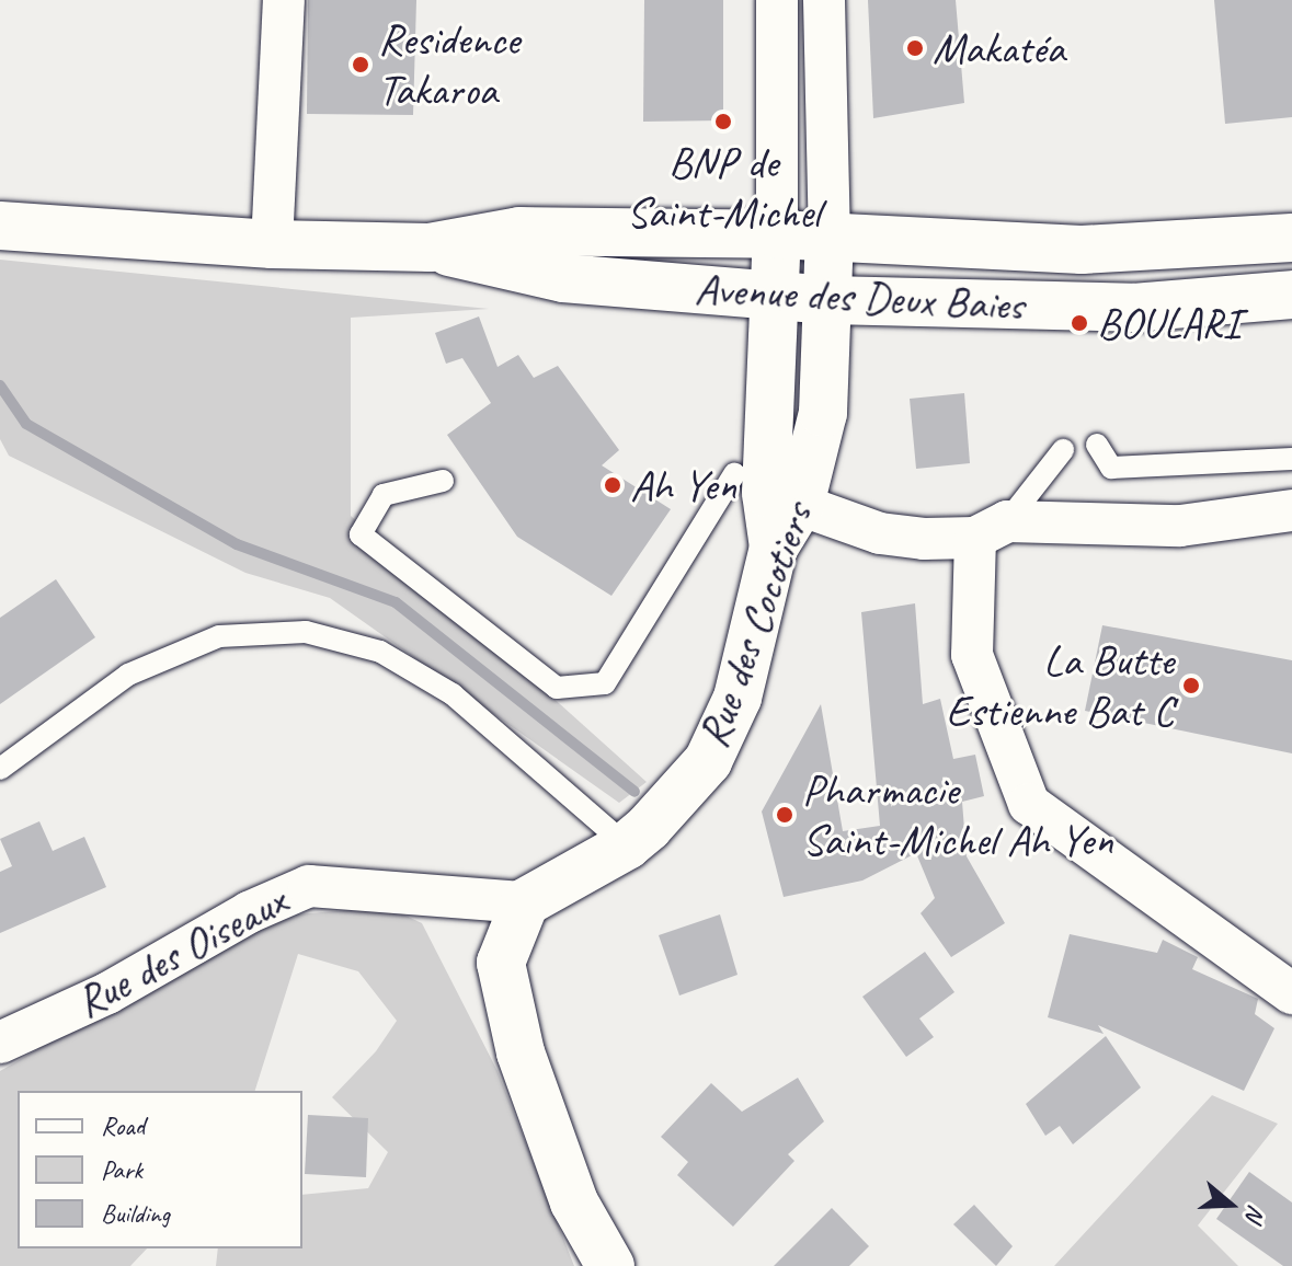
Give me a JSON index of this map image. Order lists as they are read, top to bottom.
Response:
{
  "streets": {
    "main road": ["Avenue des Deux Baies", "Rue des Cocotiers"],
    "street": ["Rue des Oiseaux"]
  },
  "crossings": [
    ["Avenue des Deux Baies", "Rue des Cocotiers"],
    ["Rue des Cocotiers", "Rue des Oiseaux"]
  ],
  "places": [
    "Makatéa",
    "Residence Takaroa",
    "BNP de Saint-Michel",
    "BOULARI",
    "Ah Yen",
    "La Butte Estienne Bat C",
    "Pharmacie Saint-Michel Ah Yen"
  ],
  "legend": ["Road", "Park", "Building"],
  "north": "right"
}
